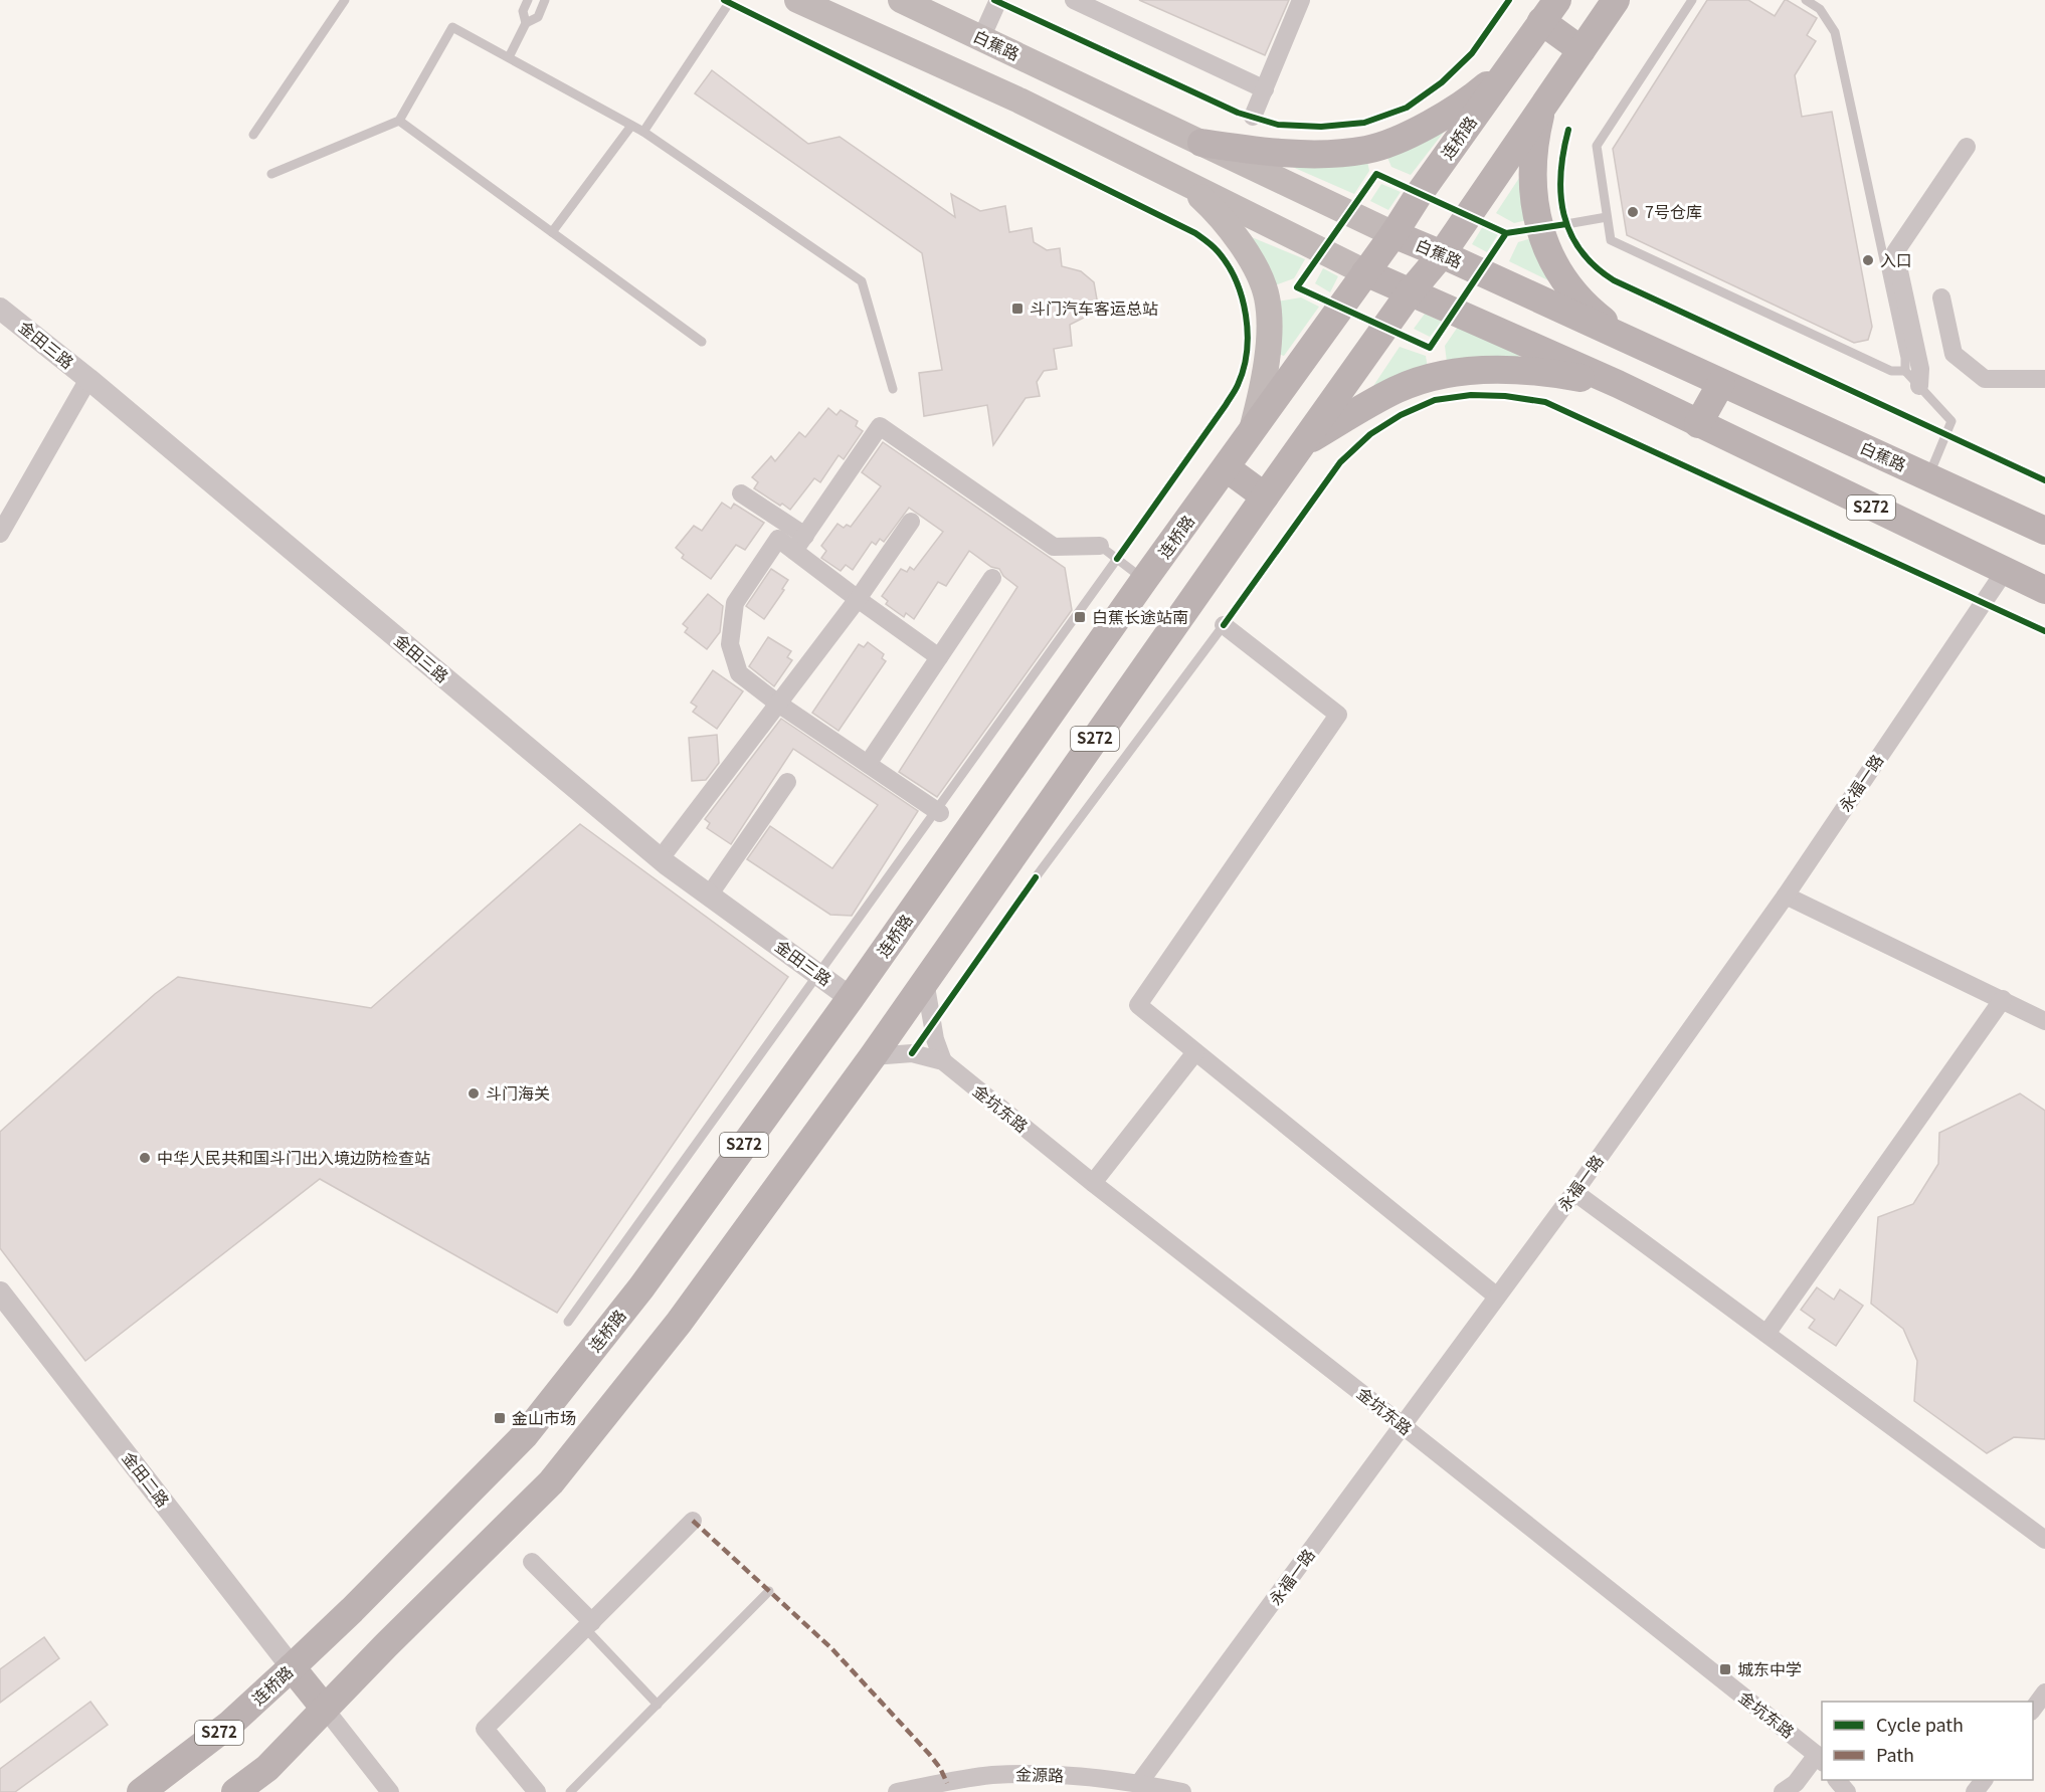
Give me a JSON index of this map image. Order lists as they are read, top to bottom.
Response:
{
  "streets": {
    "main road": ["白蕉路", "连桥路", "S272"],
    "street": [
      "金田三路",
      "永福一路",
      "金坑东路",
      "金田二路",
      "金源路"
    ]
  },
  "crossings": [
    ["白蕉路", "连桥路"],
    ["白蕉路", "S272"],
    ["连桥路", "金田三路"],
    ["连桥路", "S272"],
    ["连桥路", "金田二路"],
    ["S272", "永福一路"],
    ["S272", "金坑东路"],
    ["永福一路", "金坑东路"],
    ["永福一路", "金源路"]
  ],
  "places": {
    "other": [
      "7号仓库",
      "入口",
      "斗门海关",
      "中华人民共和国斗门出入境边防检查站"
    ],
    "transit": [
      "斗门汽车客运总站",
      "白蕉长途站南",
      "金山市场",
      "城东中学"
    ]
  },
  "legend": ["Cycle path", "Path"]
}
